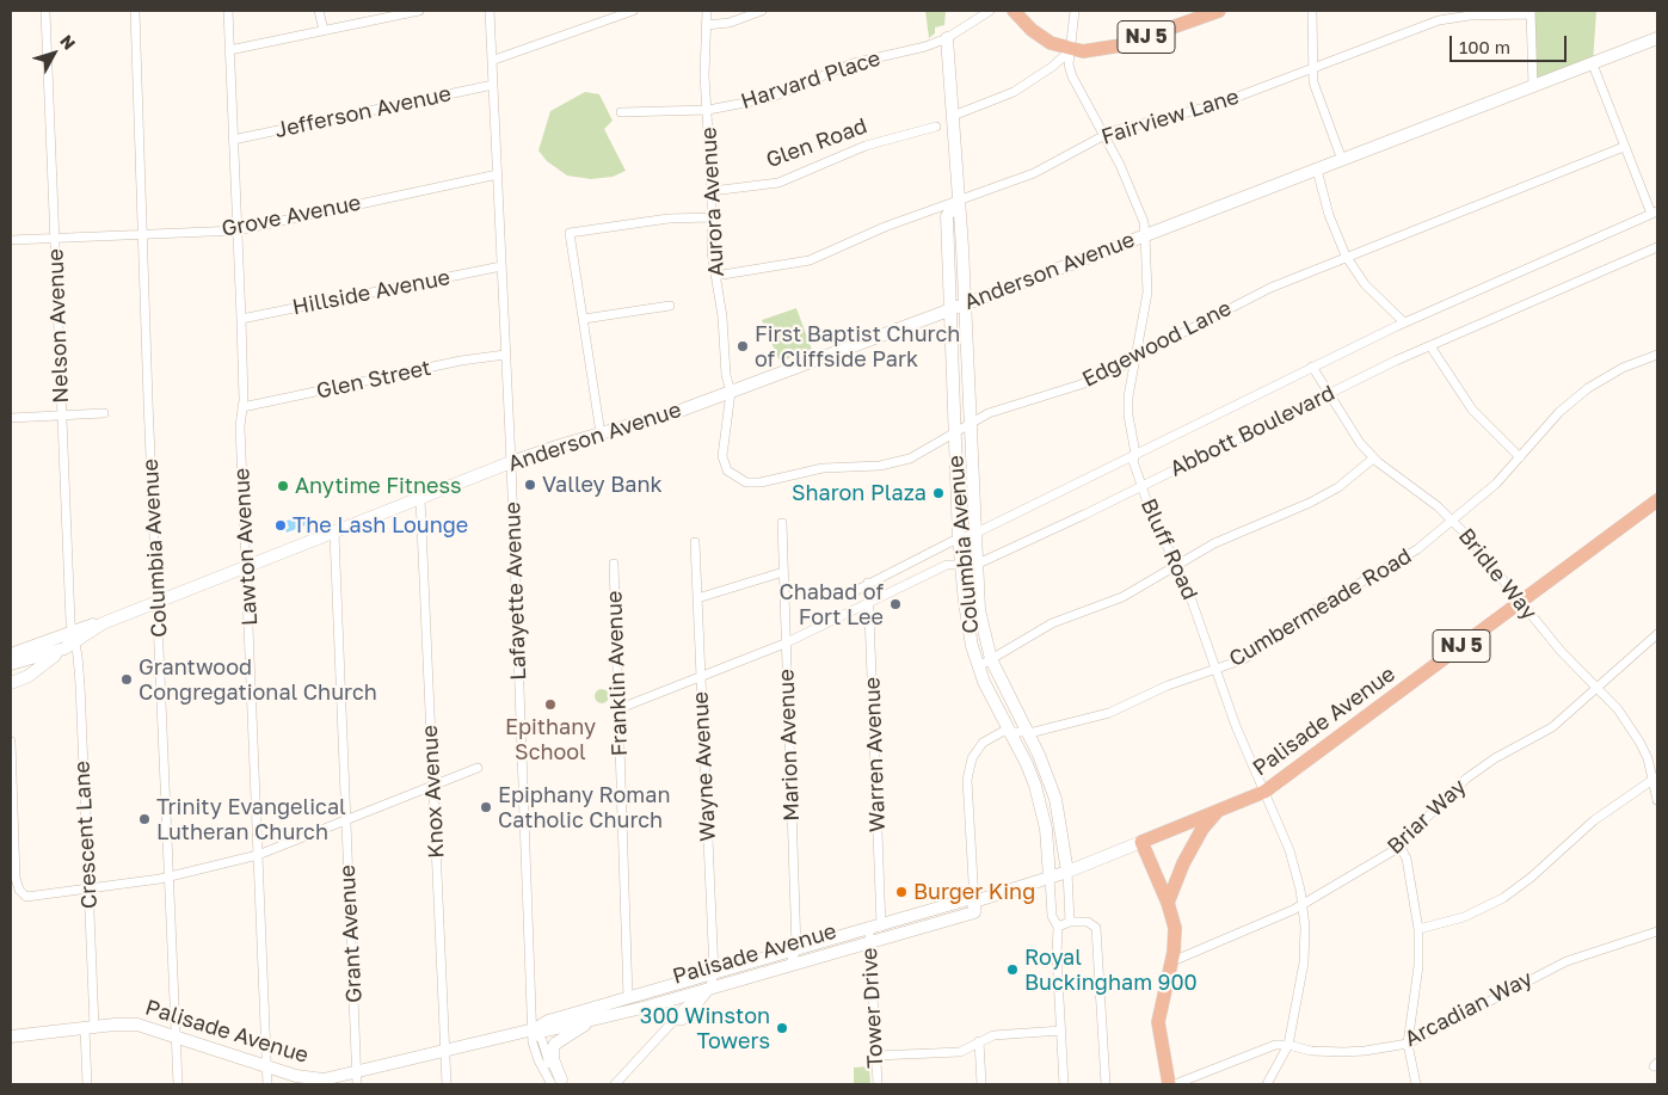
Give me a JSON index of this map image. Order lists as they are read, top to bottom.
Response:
{
  "streets": {
    "main road": [
      "NJ 5",
      "Anderson Avenue",
      "Columbia Avenue",
      "Palisade Avenue"
    ],
    "street": [
      "Harvard Place",
      "Jefferson Avenue",
      "Fairview Lane",
      "Glen Road",
      "Aurora Avenue",
      "Grove Avenue",
      "Hillside Avenue",
      "Nelson Avenue",
      "Edgewood Lane",
      "Glen Street",
      "Abbott Boulevard",
      "Lawton Avenue",
      "Bluff Road",
      "Bridle Way",
      "Lafayette Avenue",
      "Cumbermeade Road",
      "Franklin Avenue",
      "Marion Avenue",
      "Warren Avenue",
      "Wayne Avenue",
      "Knox Avenue",
      "Briar Way",
      "Crescent Lane",
      "Grant Avenue",
      "Tower Drive",
      "Arcadian Way"
    ]
  },
  "crossings": [
    ["NJ 5", "Bluff Road"],
    ["NJ 5", "Palisade Avenue"],
    ["Harvard Place", "Aurora Avenue"],
    ["Harvard Place", "Columbia Avenue"],
    ["Jefferson Avenue", "Lawton Avenue"],
    ["Jefferson Avenue", "Lafayette Avenue"],
    ["Fairview Lane", "Aurora Avenue"],
    ["Fairview Lane", "Columbia Avenue"],
    ["Fairview Lane", "Bluff Road"],
    ["Glen Road", "Aurora Avenue"],
    ["Aurora Avenue", "Anderson Avenue"],
    ["Aurora Avenue", "Edgewood Lane"],
    ["Grove Avenue", "Nelson Avenue"],
    ["Grove Avenue", "Columbia Avenue"],
    ["Grove Avenue", "Lawton Avenue"],
    ["Grove Avenue", "Lafayette Avenue"],
    ["Anderson Avenue", "Nelson Avenue"],
    ["Anderson Avenue", "Edgewood Lane"],
    ["Anderson Avenue", "Columbia Avenue"],
    ["Anderson Avenue", "Lawton Avenue"],
    ["Anderson Avenue", "Bluff Road"],
    ["Anderson Avenue", "Lafayette Avenue"],
    ["Anderson Avenue", "Knox Avenue"],
    ["Anderson Avenue", "Crescent Lane"],
    ["Anderson Avenue", "Grant Avenue"],
    ["Hillside Avenue", "Lawton Avenue"],
    ["Hillside Avenue", "Lafayette Avenue"],
    ["Nelson Avenue", "Crescent Lane"],
    ["Edgewood Lane", "Columbia Avenue"],
    ["Edgewood Lane", "Bluff Road"],
    ["Glen Street", "Lawton Avenue"],
    ["Glen Street", "Lafayette Avenue"],
    ["Abbott Boulevard", "Columbia Avenue"],
    ["Abbott Boulevard", "Bluff Road"],
    ["Abbott Boulevard", "Bridle Way"],
    ["Abbott Boulevard", "Franklin Avenue"],
    ["Abbott Boulevard", "Marion Avenue"],
    ["Abbott Boulevard", "Warren Avenue"],
    ["Abbott Boulevard", "Wayne Avenue"],
    ["Columbia Avenue", "Cumbermeade Road"],
    ["Columbia Avenue", "Palisade Avenue"],
    ["Lawton Avenue", "Palisade Avenue"],
    ["Bluff Road", "Cumbermeade Road"],
    ["Bluff Road", "Palisade Avenue"],
    ["Bluff Road", "Briar Way"],
    ["Bluff Road", "Arcadian Way"],
    ["Bridle Way", "Cumbermeade Road"],
    ["Bridle Way", "Palisade Avenue"],
    ["Bridle Way", "Briar Way"],
    ["Lafayette Avenue", "Palisade Avenue"],
    ["Cumbermeade Road", "Palisade Avenue"],
    ["Franklin Avenue", "Palisade Avenue"],
    ["Palisade Avenue", "Marion Avenue"],
    ["Palisade Avenue", "Warren Avenue"],
    ["Palisade Avenue", "Wayne Avenue"],
    ["Palisade Avenue", "Knox Avenue"],
    ["Palisade Avenue", "Crescent Lane"],
    ["Palisade Avenue", "Grant Avenue"],
    ["Palisade Avenue", "Tower Drive"]
  ],
  "places": [
    "First Baptist Church of Cliffside Park",
    "Valley Bank",
    "Anytime Fitness",
    "Sharon Plaza",
    "The Lash Lounge",
    "Chabad of Fort Lee",
    "Grantwood Congregational Church",
    "Epithany School",
    "Epiphany Roman Catholic Church",
    "Trinity Evangelical Lutheran Church",
    "Burger King",
    "Royal Buckingham 900",
    "300 Winston Towers"
  ],
  "scale_bar": "100 m",
  "north": "top right"
}
